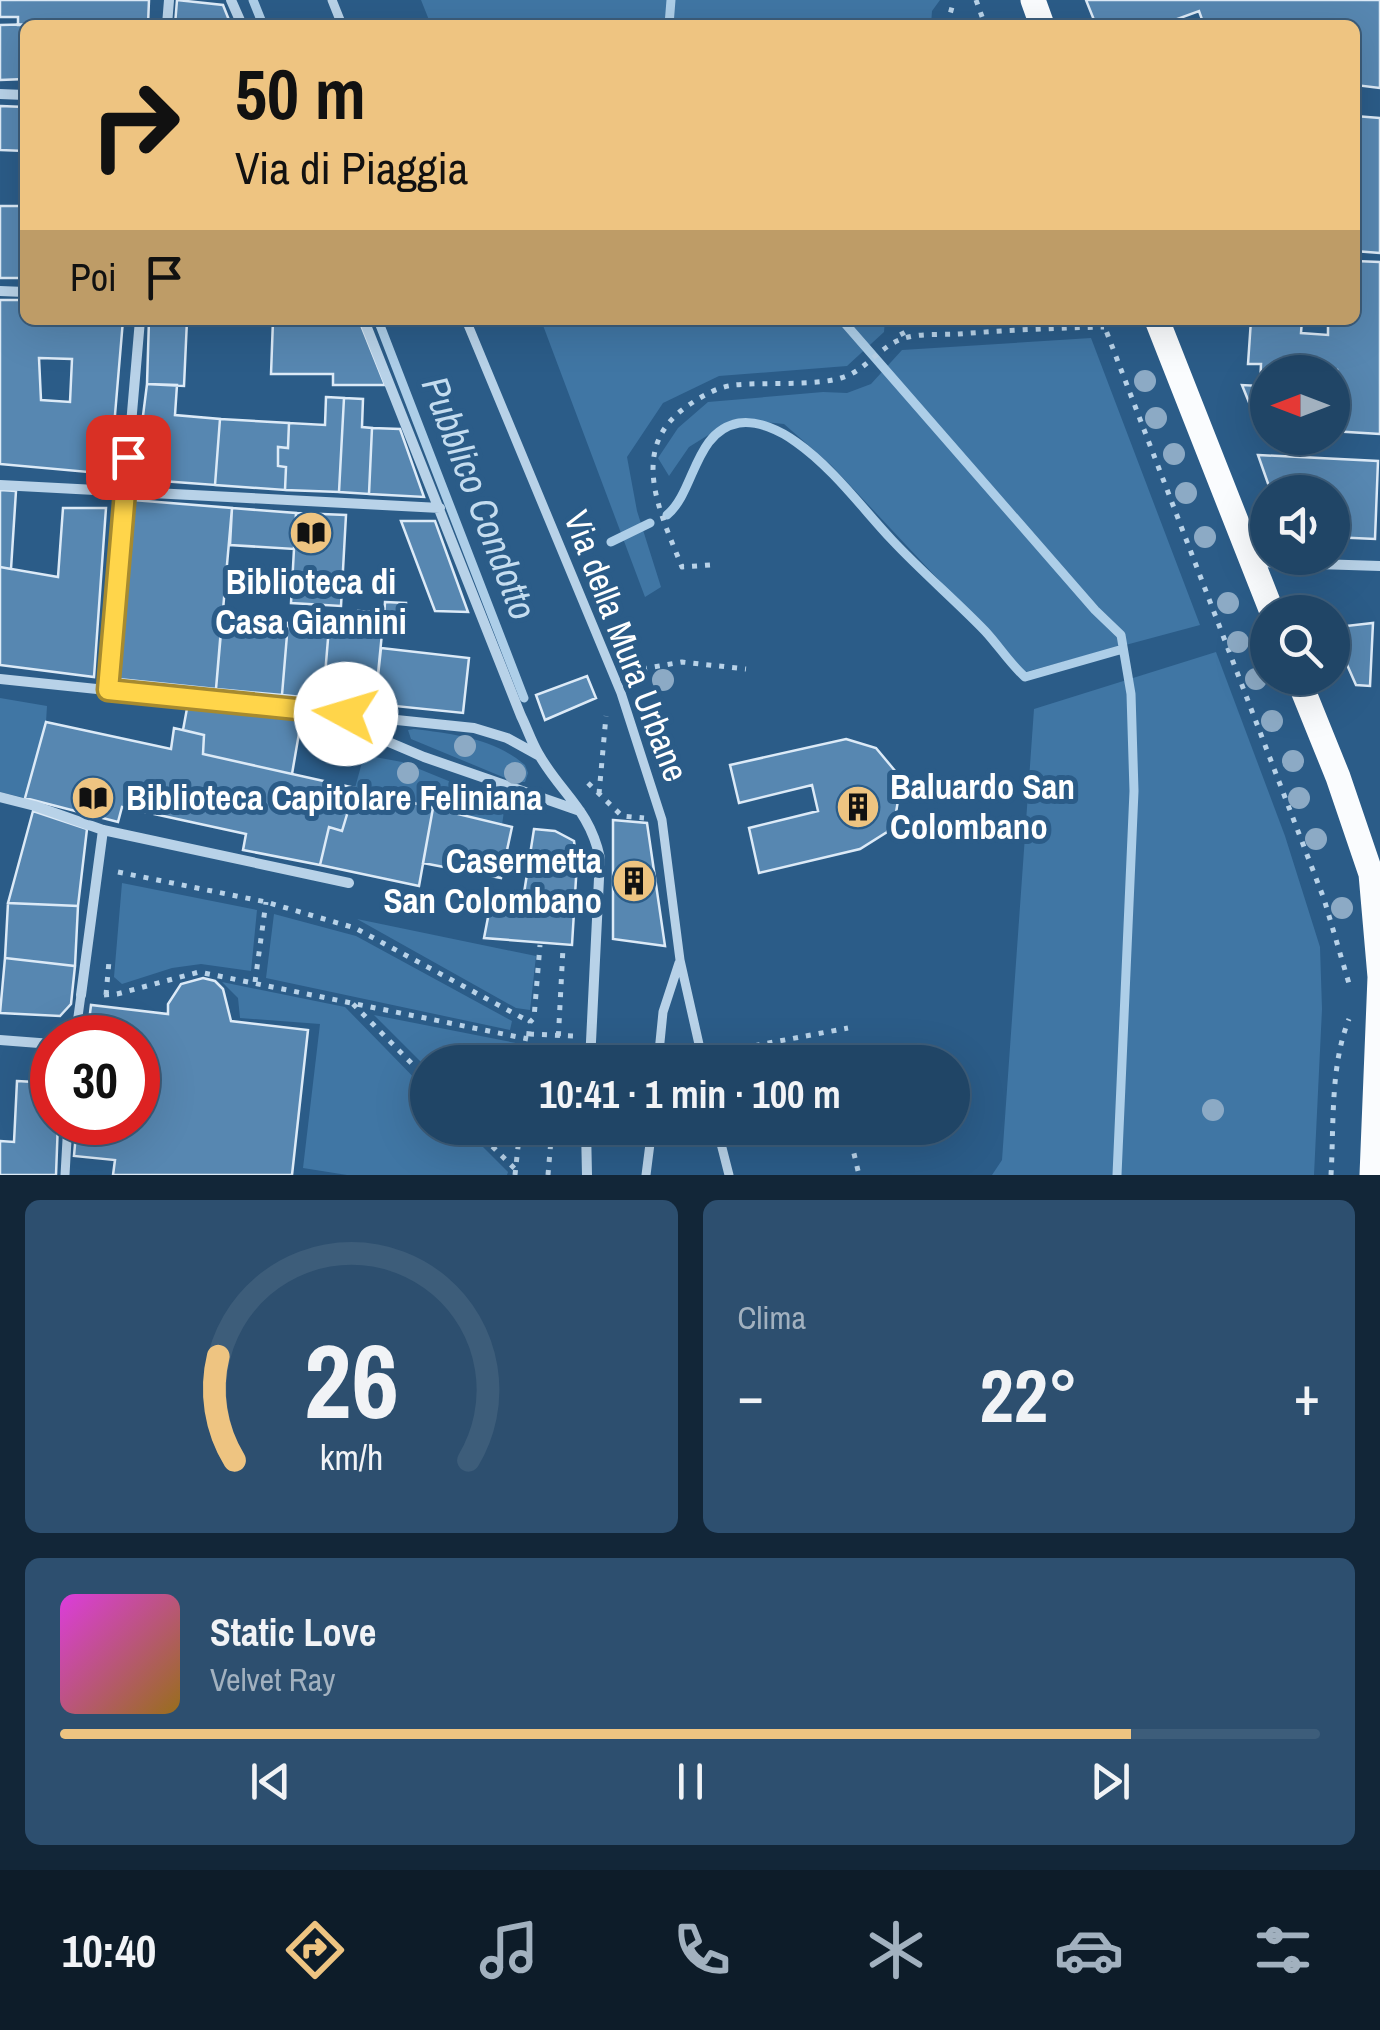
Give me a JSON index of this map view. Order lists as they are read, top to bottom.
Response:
{
  "streets": {
    "street": ["Via della Mura Urbane"]
  },
  "water": ["Pubblico Condotto"],
  "places": {
    "library": ["Biblioteca di Casa Giannini", "Biblioteca Capitolare Feliniana"],
    "building": ["Baluardo San Colombano", "Casermetta San Colombano"]
  },
  "north": "left",
  "page": {
    "turn": ["50 m", "Via di Piaggia"],
    "then": "Poi",
    "limit": "30",
    "trip": "10:41 · 1 min · 100 m",
    "tile": "Clima",
    "heat": ["−", "22°", "+"],
    "song": ["Static Love", "Velvet Ray"],
    "tabs": "10:40",
    "gauge": ["26", "km/h"]
  }
}
